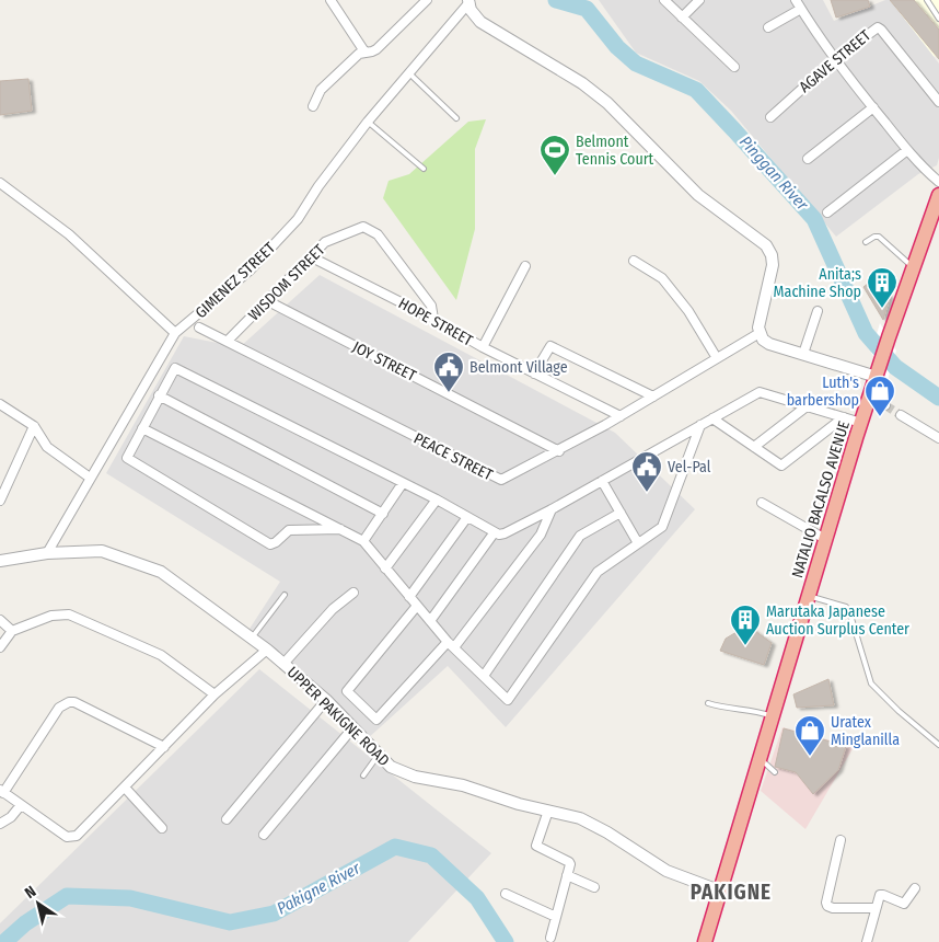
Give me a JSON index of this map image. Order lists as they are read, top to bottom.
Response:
{
  "streets": {
    "highway": ["NATALIO BACALSO AVENUE"],
    "street": [
      "AGAVE STREET",
      "GIMENEZ STREET",
      "WISDOM STREET",
      "HOPE STREET",
      "JOY STREET",
      "PEACE STREET",
      "UPPER PAKIGNE ROAD"
    ]
  },
  "crossings": [
    ["GIMENEZ STREET", "UPPER PAKIGNE ROAD"],
    ["WISDOM STREET", "HOPE STREET"],
    ["WISDOM STREET", "JOY STREET"],
    ["WISDOM STREET", "PEACE STREET"],
    ["HOPE STREET", "PEACE STREET"],
    ["JOY STREET", "PEACE STREET"],
    ["NATALIO BACALSO AVENUE", "UPPER PAKIGNE ROAD"]
  ],
  "districts": ["PAKIGNE"],
  "water": ["Pinggan River", "Pakigne River"],
  "places": {
    "sports": ["Belmont Tennis Court"],
    "building": ["Anita;s Machine Shop", "Marutaka Japanese Auction Surplus Center"],
    "public building": ["Belmont Village", "Vel-Pal"],
    "shop": ["Luth's barbershop", "Uratex Minglanilla"]
  },
  "north": "top left"
}
